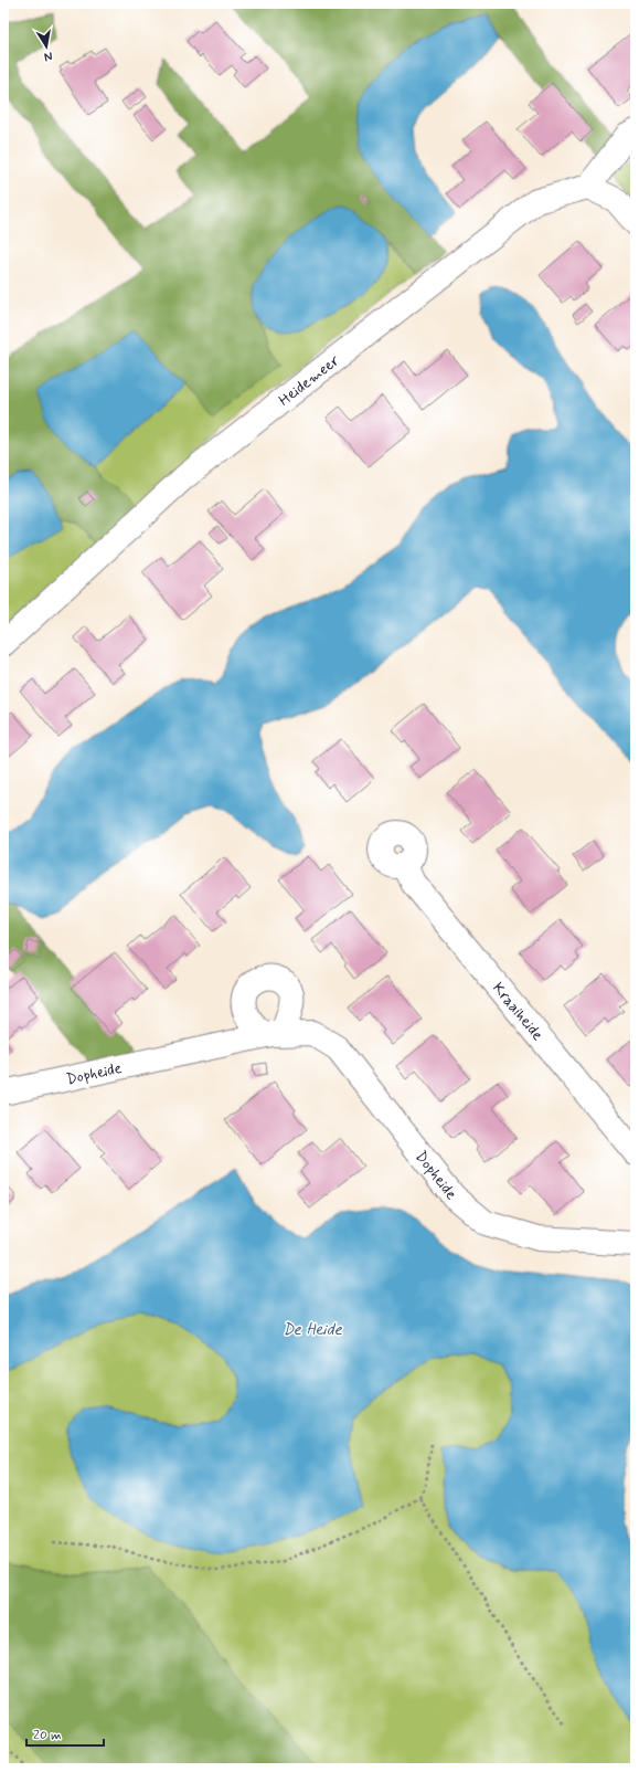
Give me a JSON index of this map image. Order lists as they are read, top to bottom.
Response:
{
  "streets": {
    "street": ["Heidemeer", "Kraaiheide", "Dopheide"]
  },
  "water": ["De Heide"],
  "scale_bar": "20 m",
  "north": "bottom"
}
